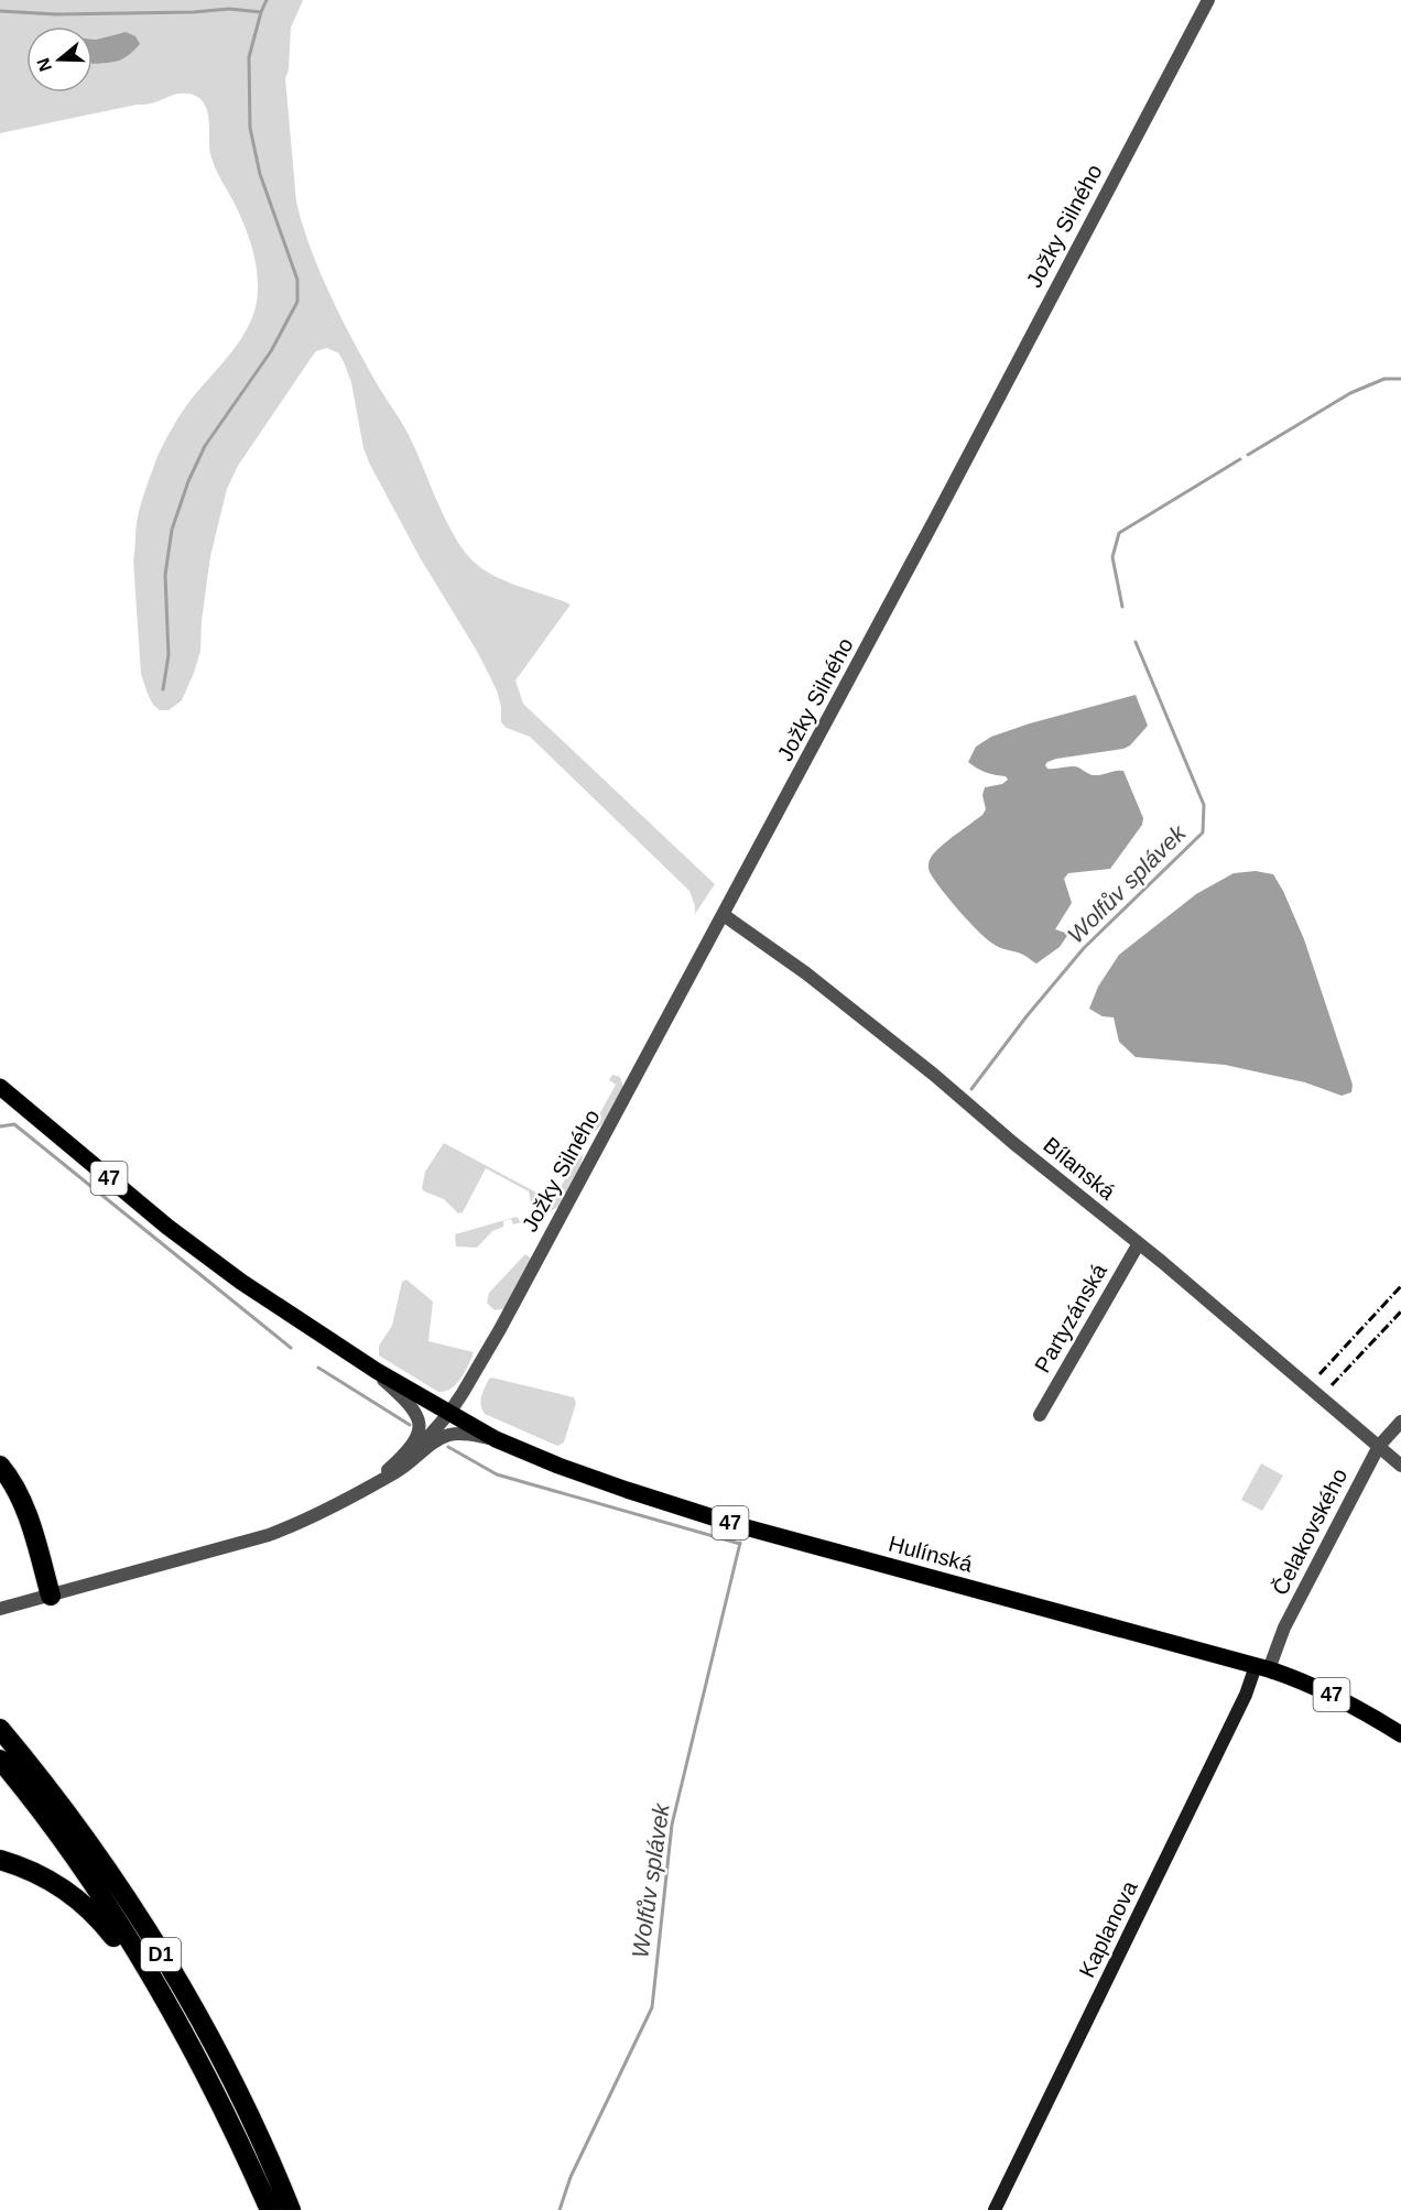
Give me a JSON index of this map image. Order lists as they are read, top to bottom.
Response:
{
  "streets": {
    "highway": ["D1"],
    "main road": ["47", "Hulínská", "Kaplanova"],
    "street": [
      "Jožky Silného",
      "Bílanská",
      "Partyzánská",
      "Čelakovského"
    ]
  },
  "crossings": [
    ["Jožky Silného", "Bílanská"],
    ["Jožky Silného", "47"],
    ["Jožky Silného", "Hulínská"],
    ["Bílanská", "Partyzánská"],
    ["Bílanská", "Čelakovského"],
    ["47", "Hulínská"],
    ["Čelakovského", "Hulínská"],
    ["Čelakovského", "Kaplanova"],
    ["Hulínská", "Kaplanova"]
  ],
  "water": ["Wolfův splávek"],
  "north": "left"
}
